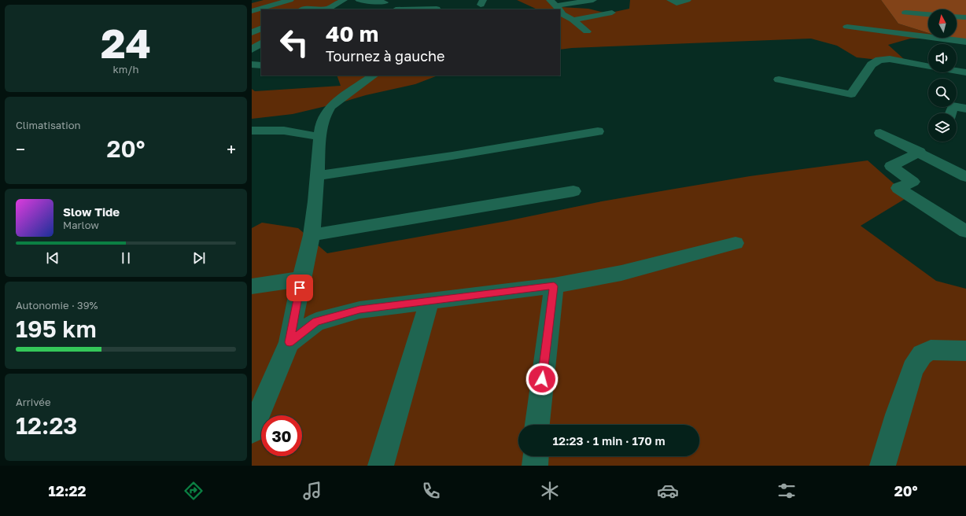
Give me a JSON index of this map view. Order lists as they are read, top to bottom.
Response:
{
  "north": "top",
  "page": {
    "tile": [
      ["24", "km/h"],
      "Climatisation",
      ["Autonomie · 39%", "195 km"],
      ["Arrivée", "12:23"]
    ],
    "turn": ["40 m", "Tournez à gauche"],
    "heat": ["−", "20°", "+"],
    "song": ["Slow Tide", "Marlow"],
    "limit": "30",
    "trip": "12:23 · 1 min · 170 m",
    "tabs": ["12:22", "20°"]
  }
}
